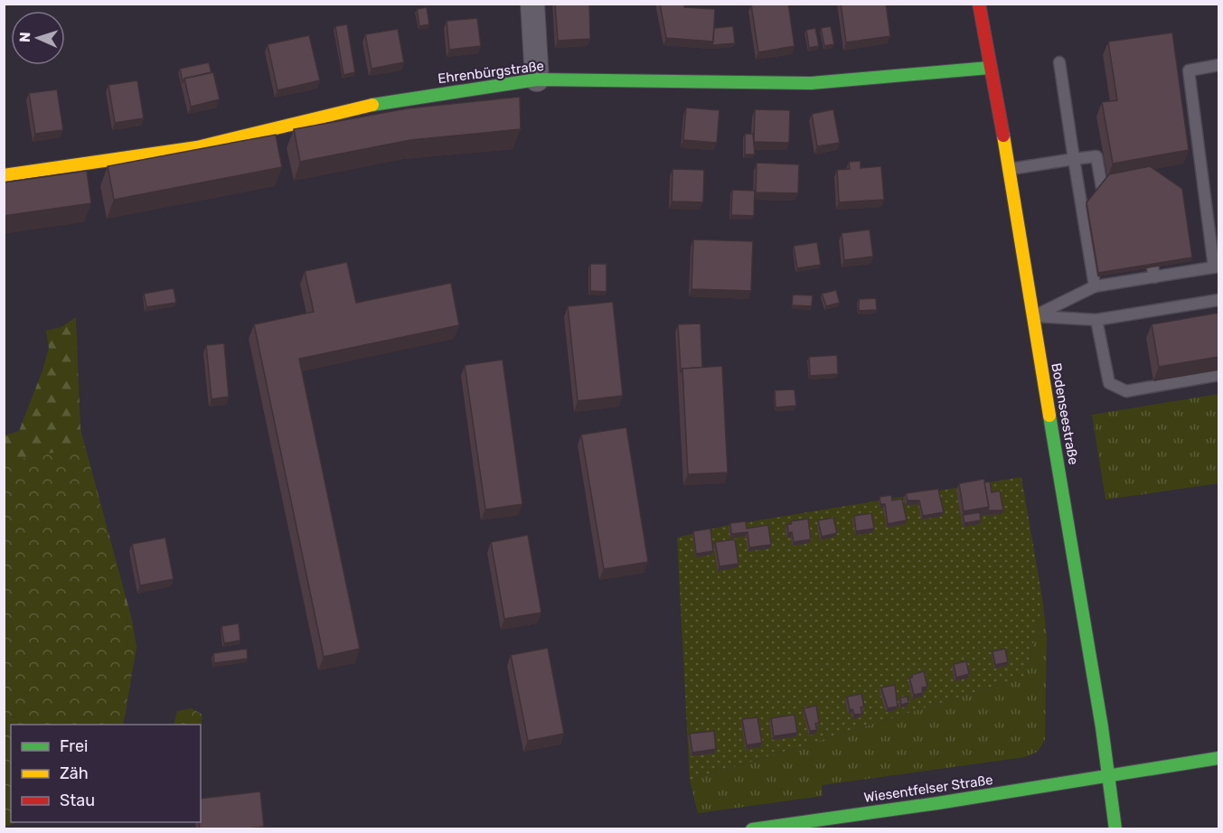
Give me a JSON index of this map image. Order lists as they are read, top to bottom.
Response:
{
  "streets": {
    "street": ["Ehrenbürgstraße", "Bodenseestraße", "Wiesentfelser Straße"]
  },
  "crossings": [
    ["Ehrenbürgstraße", "Bodenseestraße"],
    ["Bodenseestraße", "Wiesentfelser Straße"]
  ],
  "legend": ["Frei", "Zäh", "Stau"],
  "north": "left"
}
